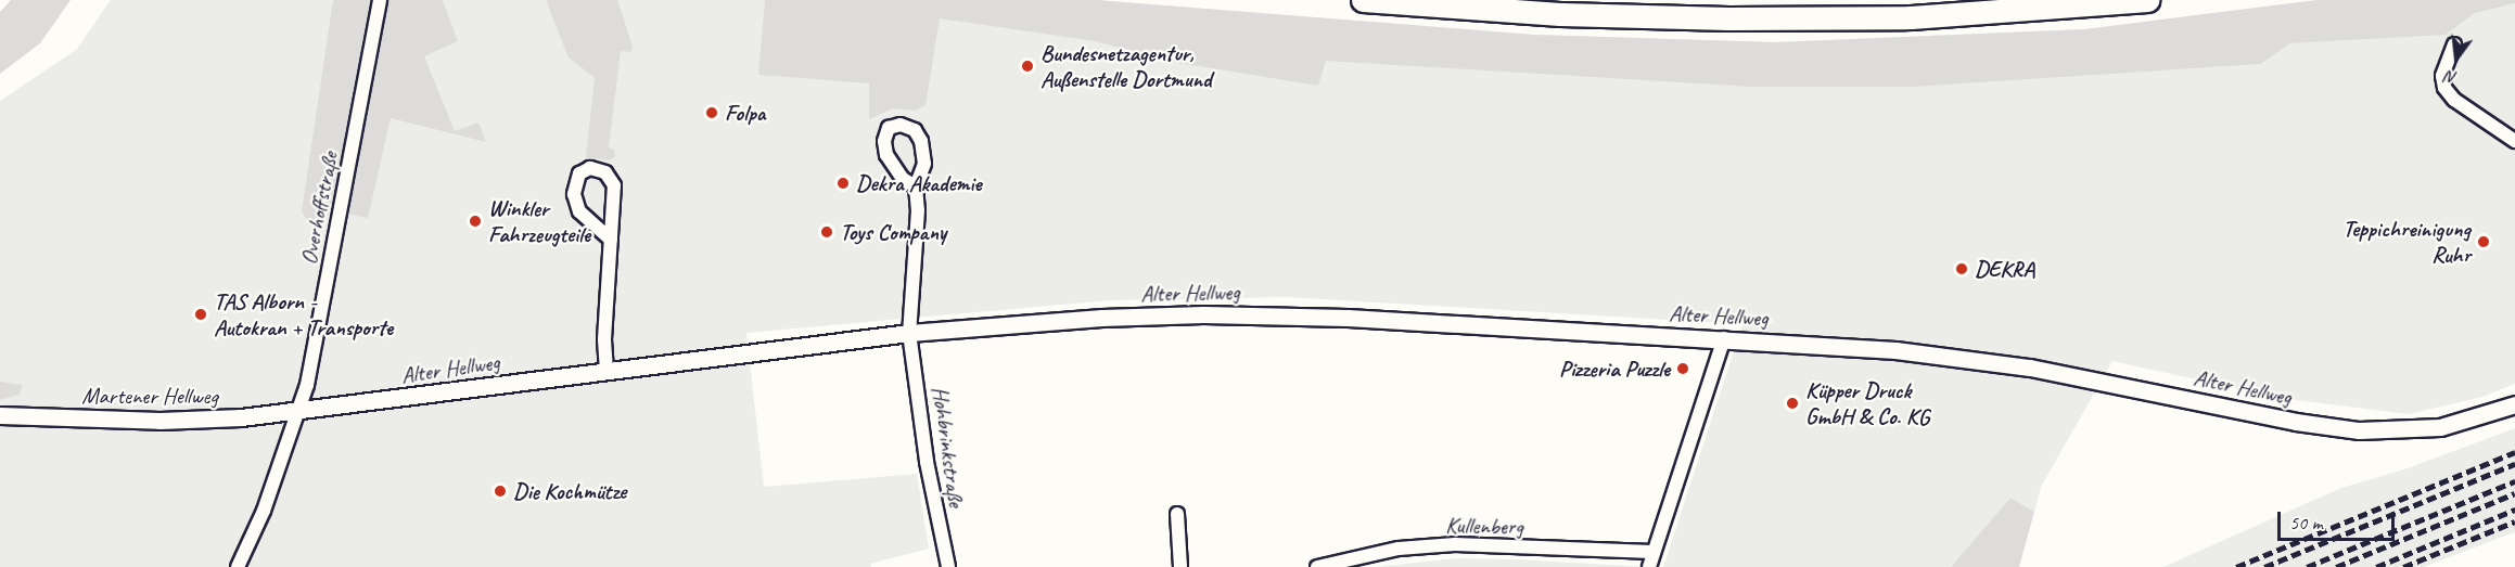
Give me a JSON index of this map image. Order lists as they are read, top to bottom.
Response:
{
  "streets": {
    "street": [
      "Overhoffstraße",
      "Alter Hellweg",
      "Martener Hellweg",
      "Hohbrinkstraße",
      "Kullenberg"
    ]
  },
  "crossings": [
    ["Overhoffstraße", "Alter Hellweg"],
    ["Overhoffstraße", "Martener Hellweg"],
    ["Alter Hellweg", "Martener Hellweg"],
    ["Alter Hellweg", "Hohbrinkstraße"]
  ],
  "places": [
    "Bundesnetzagentur, Außenstelle Dortmund",
    "Folpa",
    "Dekra Akademie",
    "Winkler Fahrzeugteile",
    "Toys Company",
    "Teppichreinigung Ruhr",
    "DEKRA",
    "TAS Alborn - Autokran + Transporte",
    "Pizzeria Puzzle",
    "Küpper Druck GmbH & Co. KG",
    "Die Kochmütze"
  ],
  "scale_bar": "50 m",
  "north": "bottom"
}
